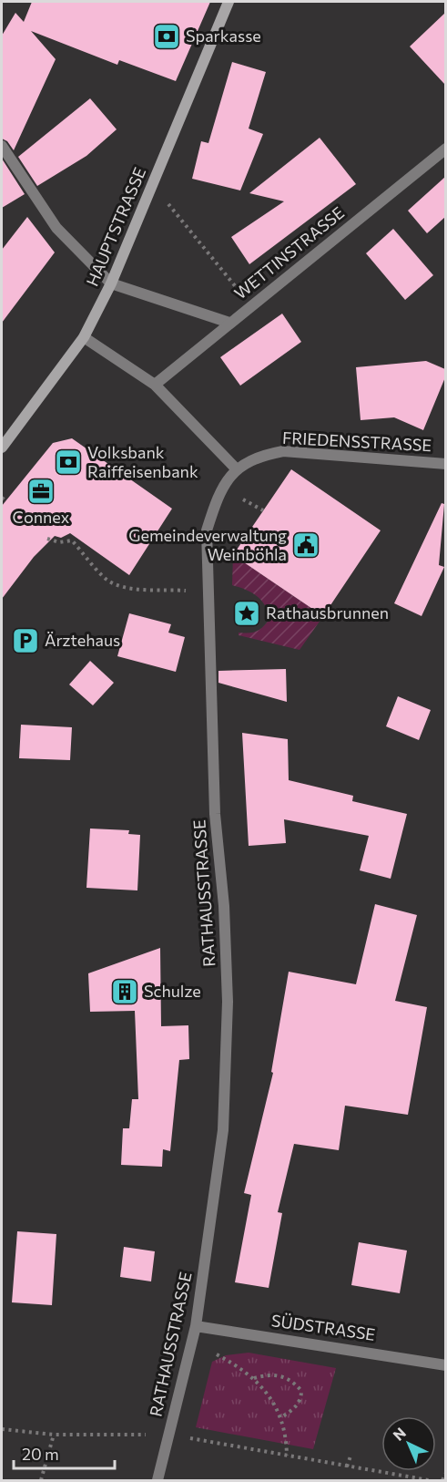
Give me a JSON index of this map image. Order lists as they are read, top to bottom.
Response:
{
  "streets": {
    "main road": ["HAUPTSTRASSE"],
    "street": [
      "WETTINSTRASSE",
      "FRIEDENSSTRASSE",
      "RATHAUSSTRASSE",
      "SÜDSTRASSE"
    ]
  },
  "crossings": [
    ["FRIEDENSSTRASSE", "RATHAUSSTRASSE"],
    ["RATHAUSSTRASSE", "SÜDSTRASSE"]
  ],
  "places": {
    "bank": ["Sparkasse", "Volksbank Raiffeisenbank"],
    "office": ["Connex"],
    "public building": ["Gemeindeverwaltung Weinböhla"],
    "place": ["Rathausbrunnen"],
    "parking": ["Ärztehaus"],
    "building": ["Schulze"]
  },
  "scale_bar": "20 m",
  "north": "top left"
}
